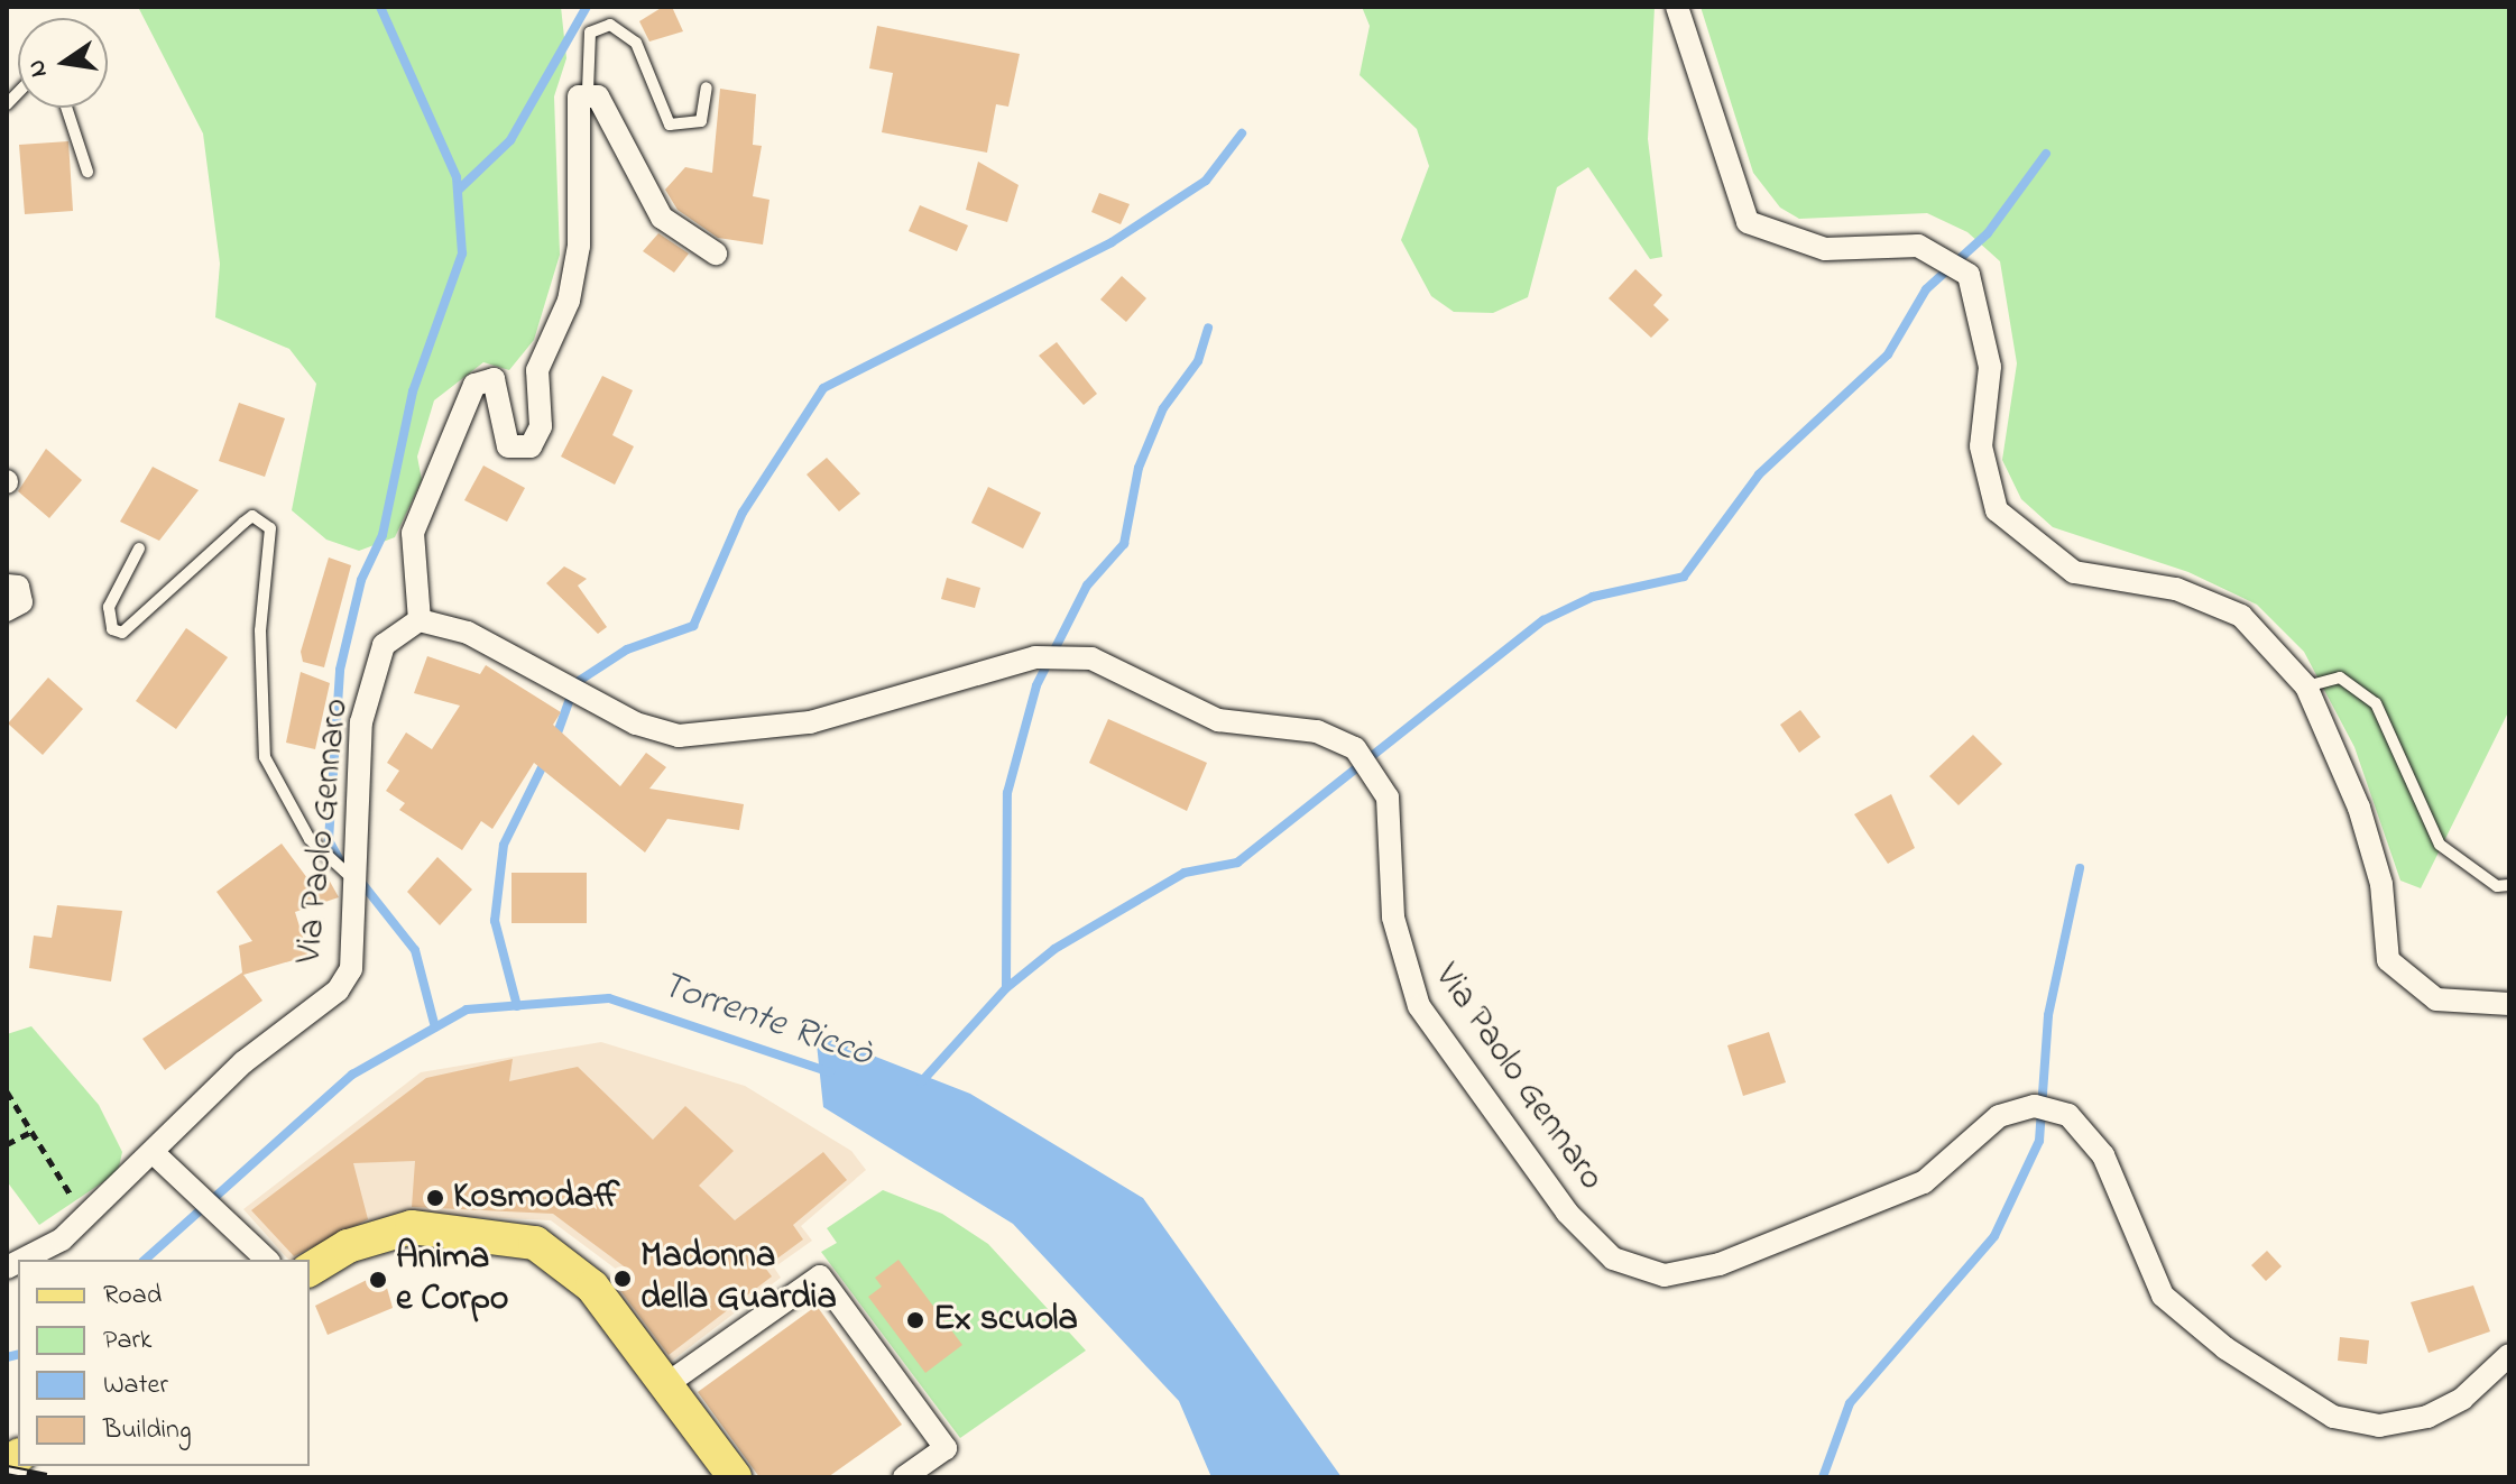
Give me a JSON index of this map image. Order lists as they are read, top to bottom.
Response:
{
  "streets": {
    "street": ["Via Paolo Gennaro"]
  },
  "water": ["Torrente Riccò"],
  "places": [
    "Kosmodaff",
    "Madonna della Guardia",
    "Anima e Corpo",
    "Ex scuola"
  ],
  "legend": [
    "Road",
    "Park",
    "Water",
    "Building"
  ],
  "north": "left"
}
